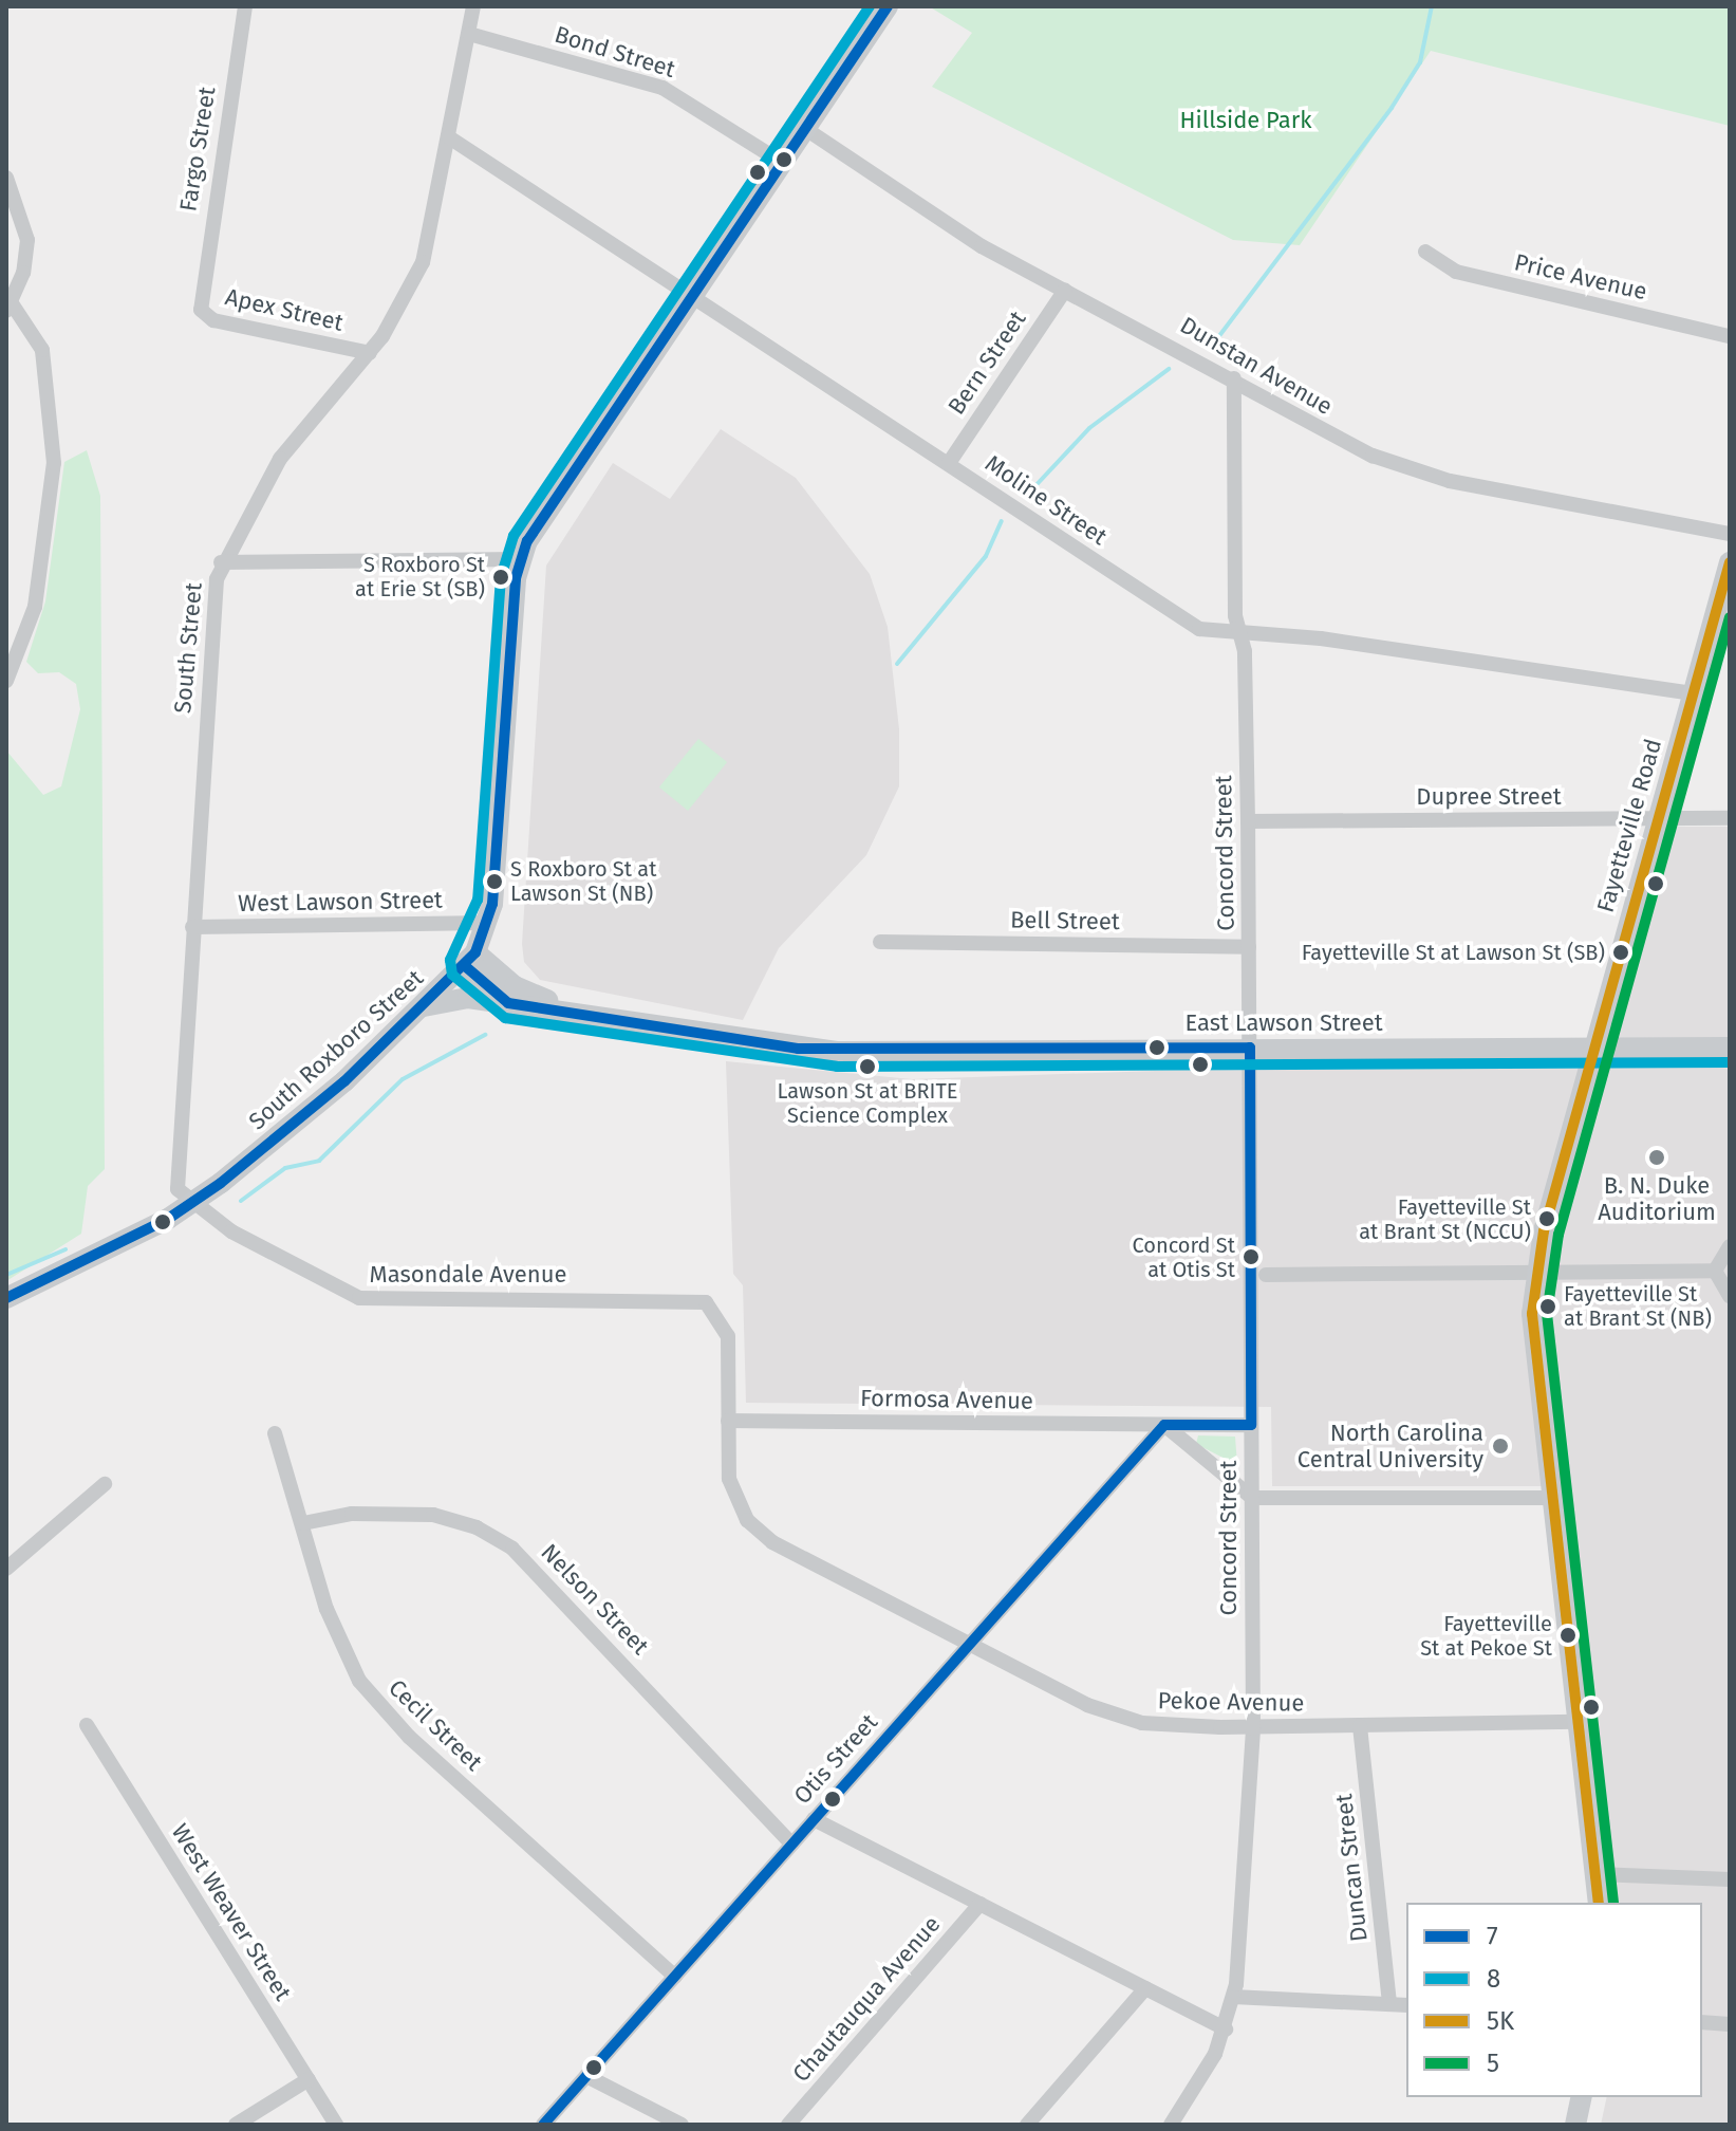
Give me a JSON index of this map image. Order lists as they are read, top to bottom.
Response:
{
  "streets": {
    "street": [
      "Bond Street",
      "Fargo Street",
      "Price Avenue",
      "Apex Street",
      "Bern Street",
      "Dunstan Avenue",
      "Moline Street",
      "South Street",
      "Dupree Street",
      "Fayetteville Road",
      "Concord Street",
      "West Lawson Street",
      "Bell Street",
      "East Lawson Street",
      "South Roxboro Street",
      "Masondale Avenue",
      "Formosa Avenue",
      "Nelson Street",
      "Pekoe Avenue",
      "Cecil Street",
      "Otis Street",
      "Duncan Street",
      "West Weaver Street",
      "Chautauqua Avenue"
    ]
  },
  "crossings": [
    ["Bond Street", "South Street"],
    ["Bond Street", "South Roxboro Street"],
    ["Fargo Street", "Apex Street"],
    ["Apex Street", "South Street"],
    ["Bern Street", "Dunstan Avenue"],
    ["Bern Street", "Moline Street"],
    ["Dunstan Avenue", "Concord Street"],
    ["Dunstan Avenue", "South Roxboro Street"],
    ["Moline Street", "South Street"],
    ["Moline Street", "Fayetteville Road"],
    ["Moline Street", "Concord Street"],
    ["Moline Street", "South Roxboro Street"],
    ["South Street", "West Lawson Street"],
    ["South Street", "South Roxboro Street"],
    ["South Street", "Masondale Avenue"],
    ["Dupree Street", "Fayetteville Road"],
    ["Dupree Street", "Concord Street"],
    ["Fayetteville Road", "East Lawson Street"],
    ["Fayetteville Road", "Pekoe Avenue"],
    ["Concord Street", "Bell Street"],
    ["Concord Street", "East Lawson Street"],
    ["Concord Street", "Formosa Avenue"],
    ["Concord Street", "Pekoe Avenue"],
    ["West Lawson Street", "South Roxboro Street"],
    ["East Lawson Street", "South Roxboro Street"],
    ["South Roxboro Street", "Masondale Avenue"],
    ["Masondale Avenue", "Pekoe Avenue"],
    ["Formosa Avenue", "Pekoe Avenue"],
    ["Formosa Avenue", "Otis Street"],
    ["Nelson Street", "Cecil Street"],
    ["Nelson Street", "Otis Street"],
    ["Pekoe Avenue", "Otis Street"],
    ["Pekoe Avenue", "Duncan Street"],
    ["Cecil Street", "Otis Street"]
  ],
  "parks": ["Hillside Park"],
  "places": [
    "S Roxboro St at Erie St (SB)",
    "S Roxboro St at Lawson St (NB)",
    "Fayetteville St at Lawson St (SB)",
    "Lawson St at BRITE Science Complex",
    "B. N. Duke Auditorium",
    "Fayetteville St at Brant St (NCCU)",
    "Concord St at Otis St",
    "Fayetteville St at Brant St (NB)",
    "North Carolina Central University",
    "Fayetteville St at Pekoe St"
  ],
  "lines": [
    "transit line 7",
    "transit line 8",
    "transit line 5K",
    "transit line 5"
  ],
  "legend": [
    "7",
    "8",
    "5K",
    "5"
  ]
}
